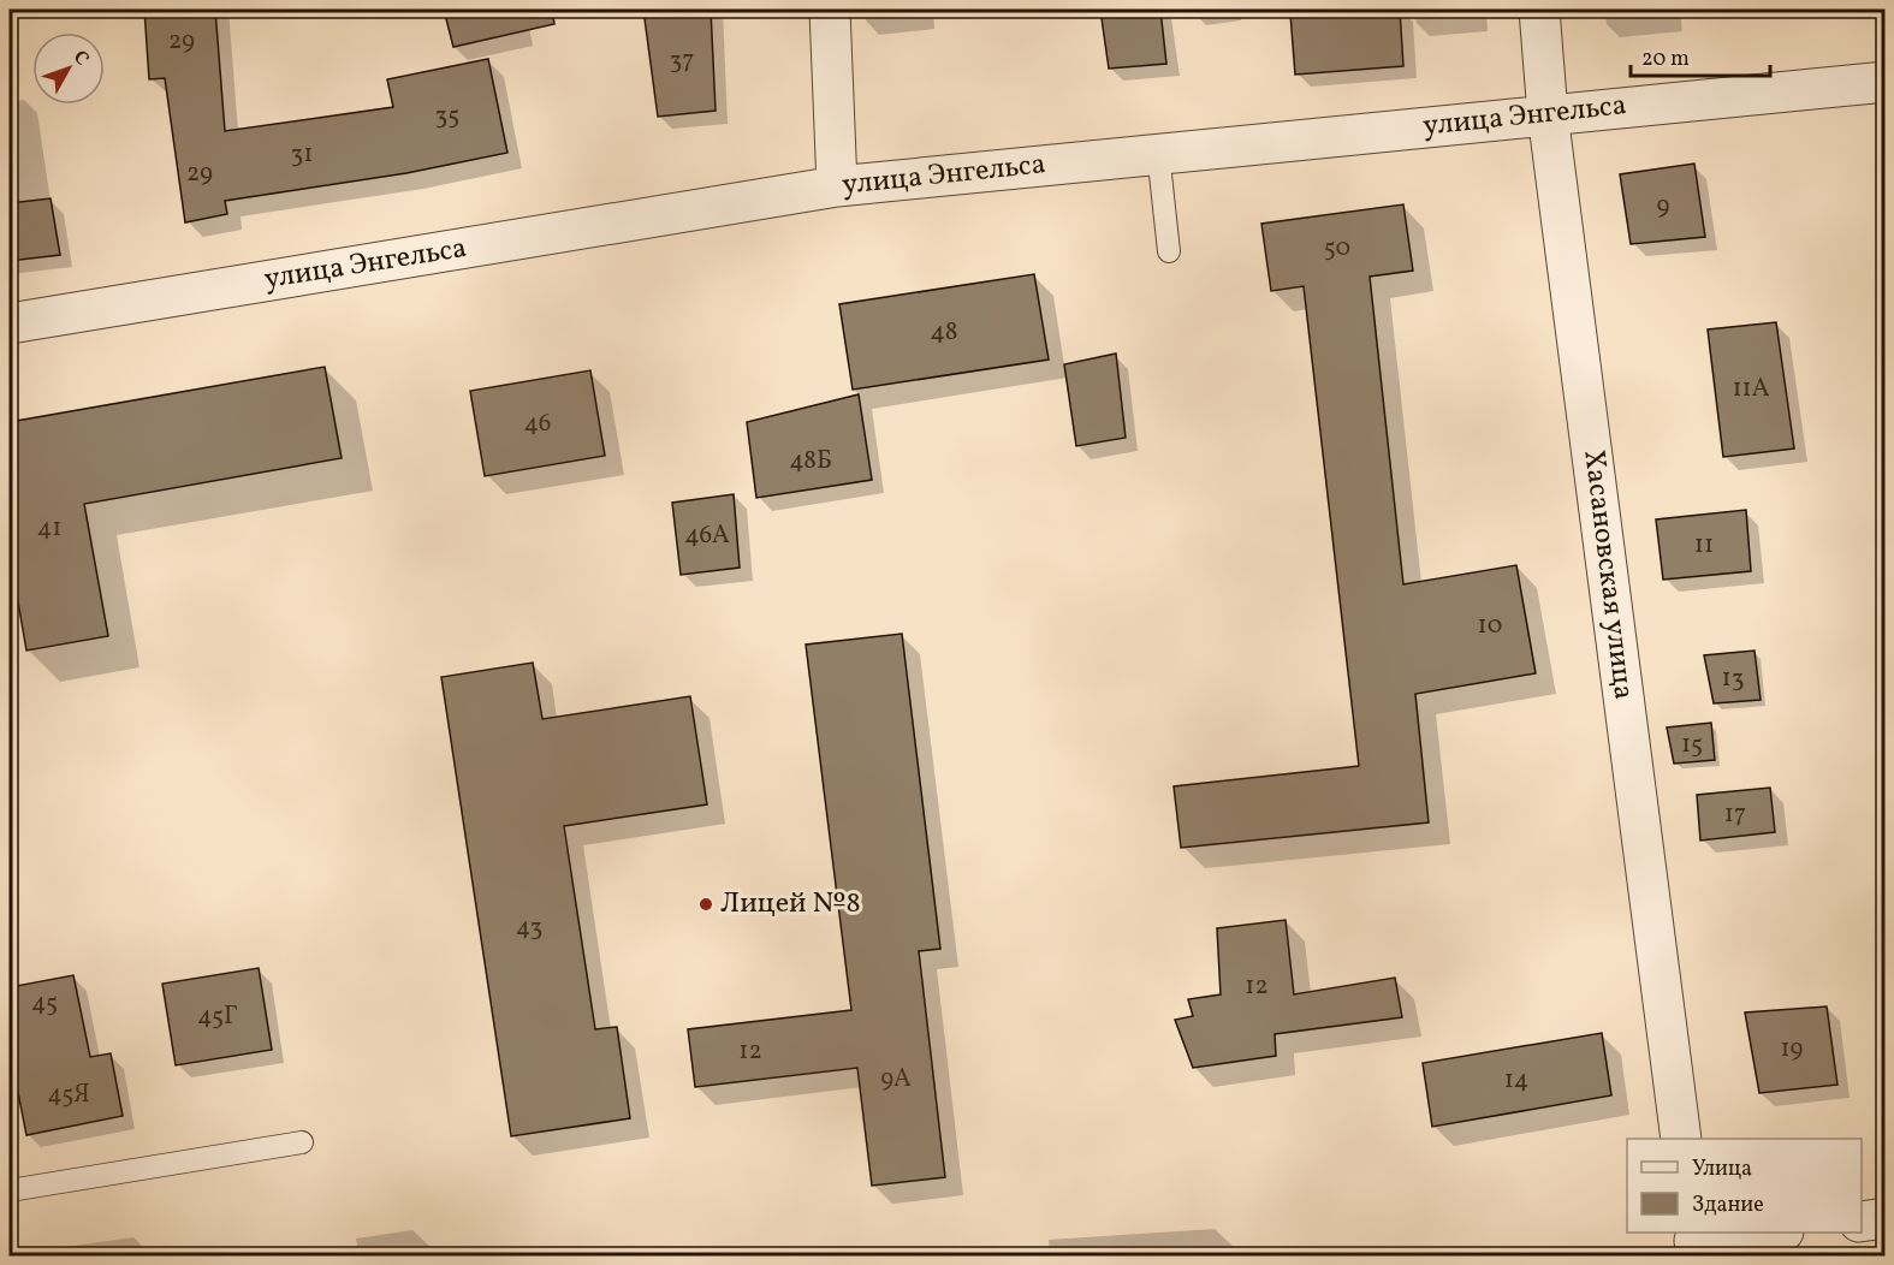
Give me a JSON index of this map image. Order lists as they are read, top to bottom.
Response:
{
  "streets": {
    "street": ["улица Энгельса", "Хасановская улица"]
  },
  "crossings": [
    ["улица Энгельса", "Хасановская улица"]
  ],
  "places": ["Лицей №8"],
  "house_numbers": [
    "29",
    "37",
    "35",
    "31",
    "29",
    "9",
    "50",
    "48",
    "11А",
    "46",
    "48Б",
    "41",
    "46А",
    "11",
    "10",
    "13",
    "15",
    "17",
    "43",
    "12",
    "45",
    "45Г",
    "19",
    "12",
    "9А",
    "14",
    "45Я"
  ],
  "legend": ["Улица", "Здание"],
  "scale_bar": "20 m",
  "north": "top right"
}
